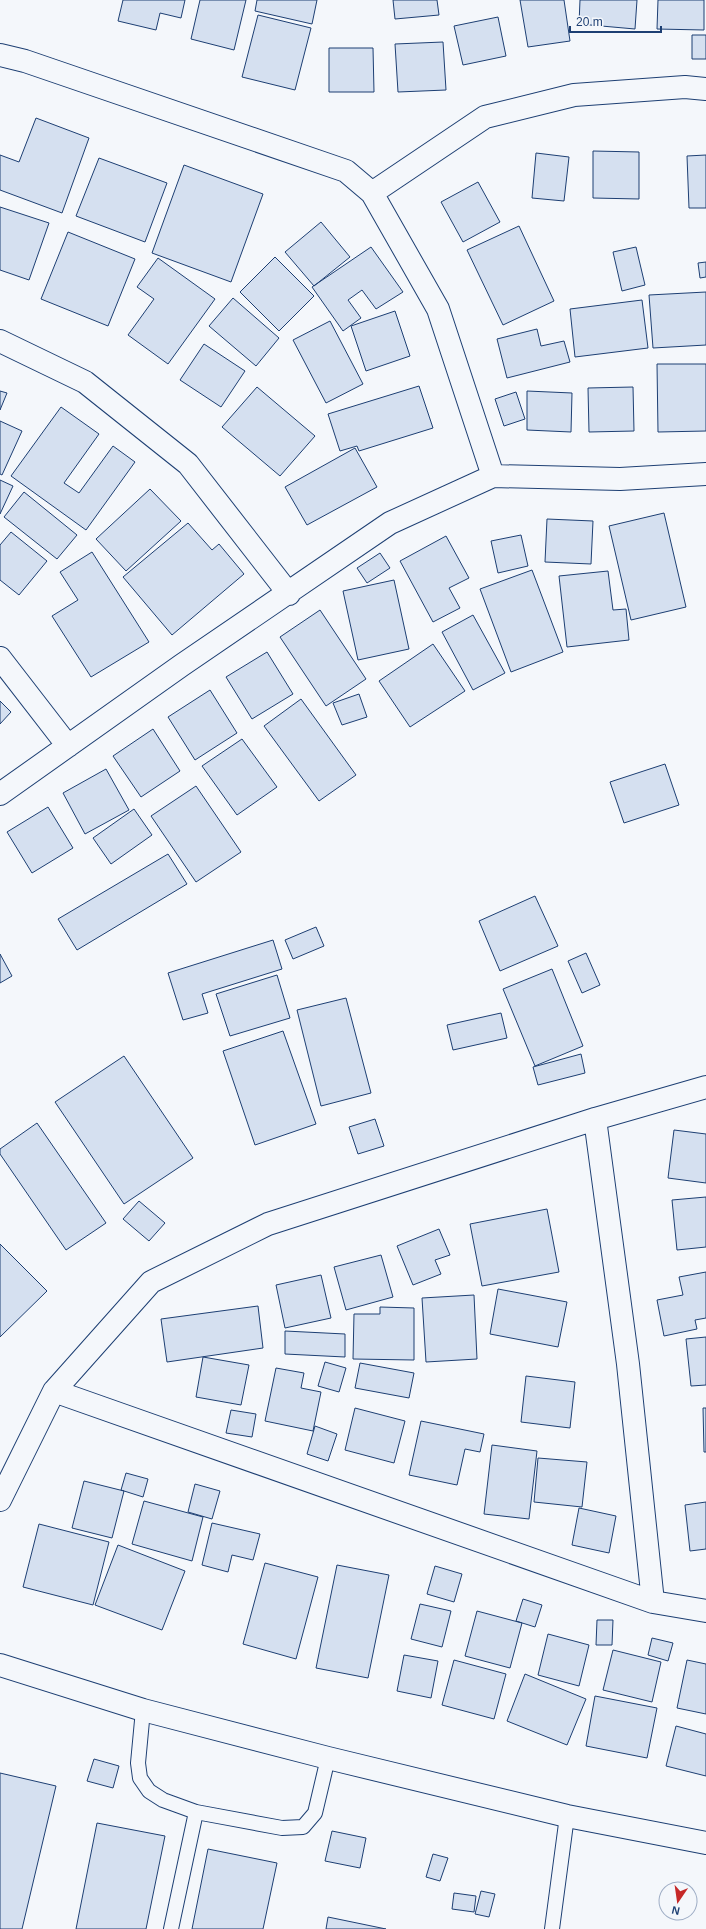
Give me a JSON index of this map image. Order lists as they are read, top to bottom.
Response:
{
  "scale_bar": "20 m",
  "north": "bottom"
}
